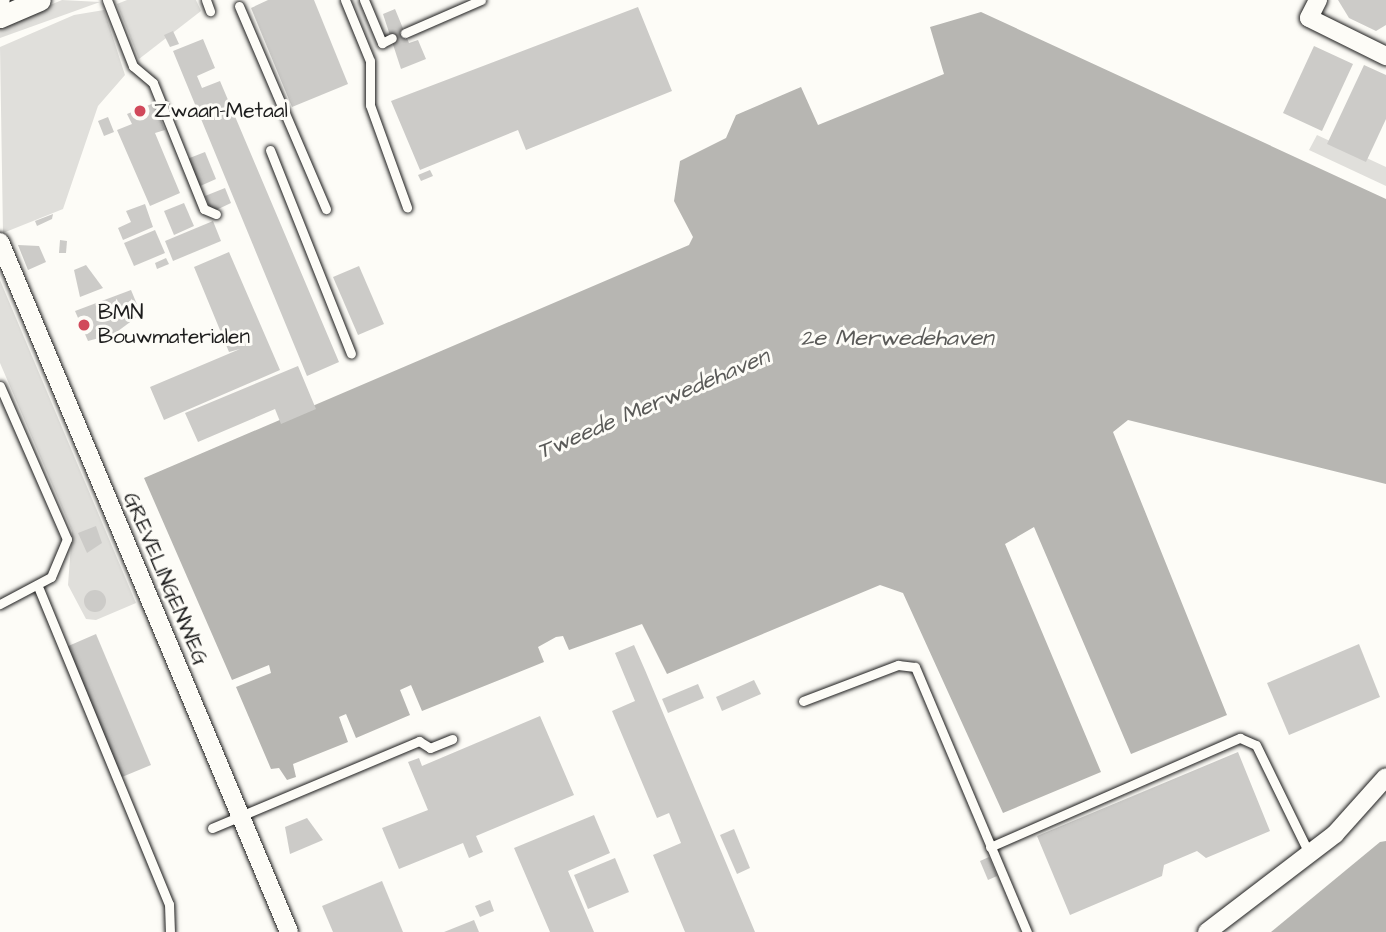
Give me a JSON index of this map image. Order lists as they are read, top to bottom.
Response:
{
  "streets": {
    "street": ["GREVELINGENWEG"]
  },
  "water": ["2e Merwedehaven", "Tweede Merwedehaven"],
  "places": ["Zwaan-Metaal", "BMN Bouwmaterialen"]
}
